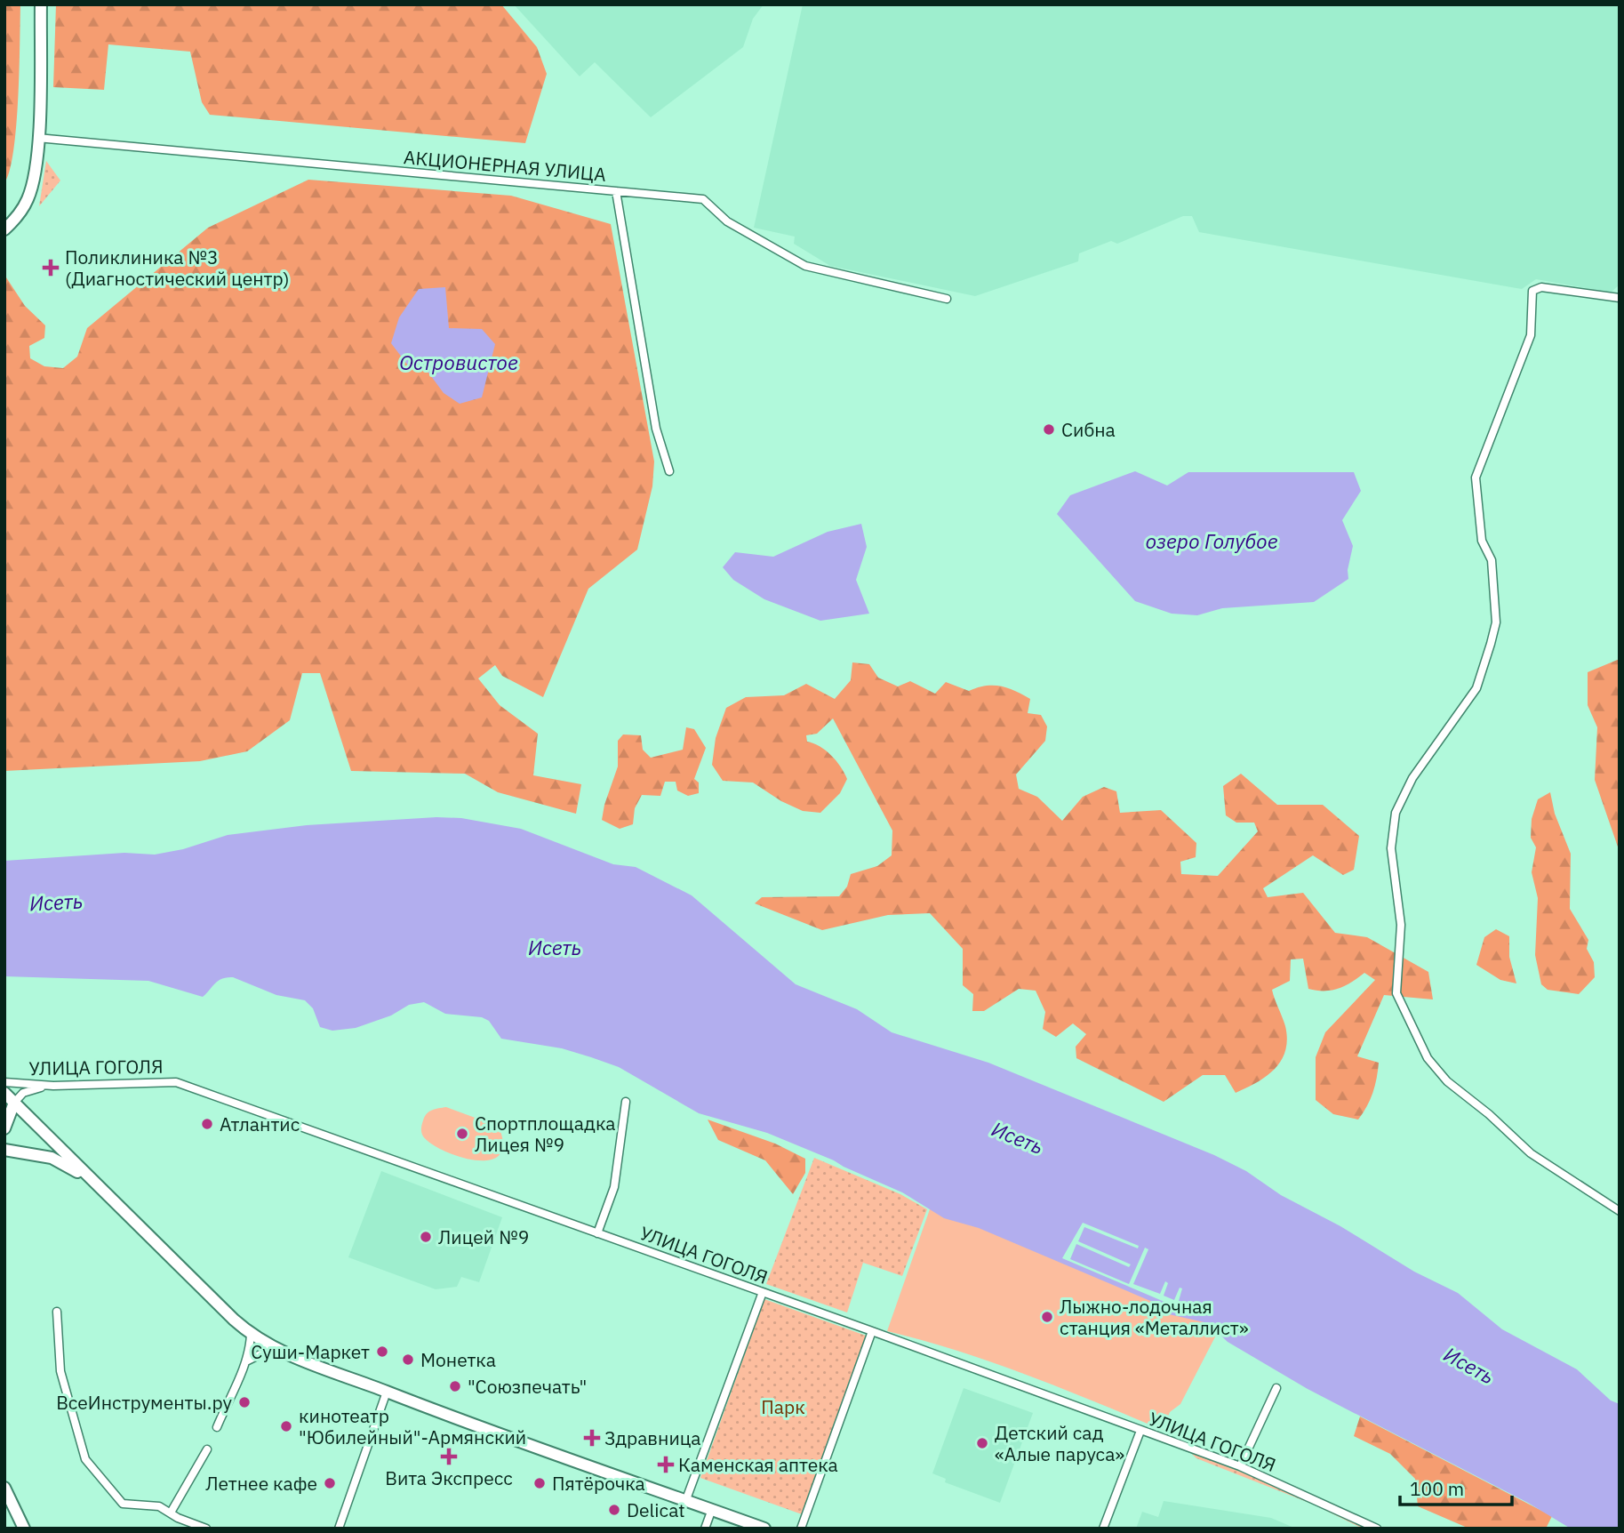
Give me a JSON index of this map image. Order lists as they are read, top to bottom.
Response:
{
  "streets": {
    "street": ["АКЦИОНЕРНАЯ УЛИЦА", "УЛИЦА ГОГОЛЯ"]
  },
  "water": ["Островистое", "озеро Голубое", "Исеть"],
  "parks": ["Парк"],
  "places": {
    "health": [
      "Поликлиника №3 (Диагностический центр)",
      "Здравница",
      "Вита Экспресс",
      "Каменская аптека"
    ],
    "other": [
      "Сибна",
      "Атлантис",
      "Спортплощадка Лицея №9",
      "Лицей №9",
      "Лыжно-лодочная станция «Металлист»",
      "Суши-Маркет",
      "Монетка",
      "\"Союзпечать\"",
      "ВсеИнструменты.ру",
      "кинотеатр \"Юбилейный\"-Армянский",
      "Детский сад «Алые паруса»",
      "Летнее кафе",
      "Пятёрочка",
      "Delicat"
    ]
  },
  "scale_bar": "100 m"
}
